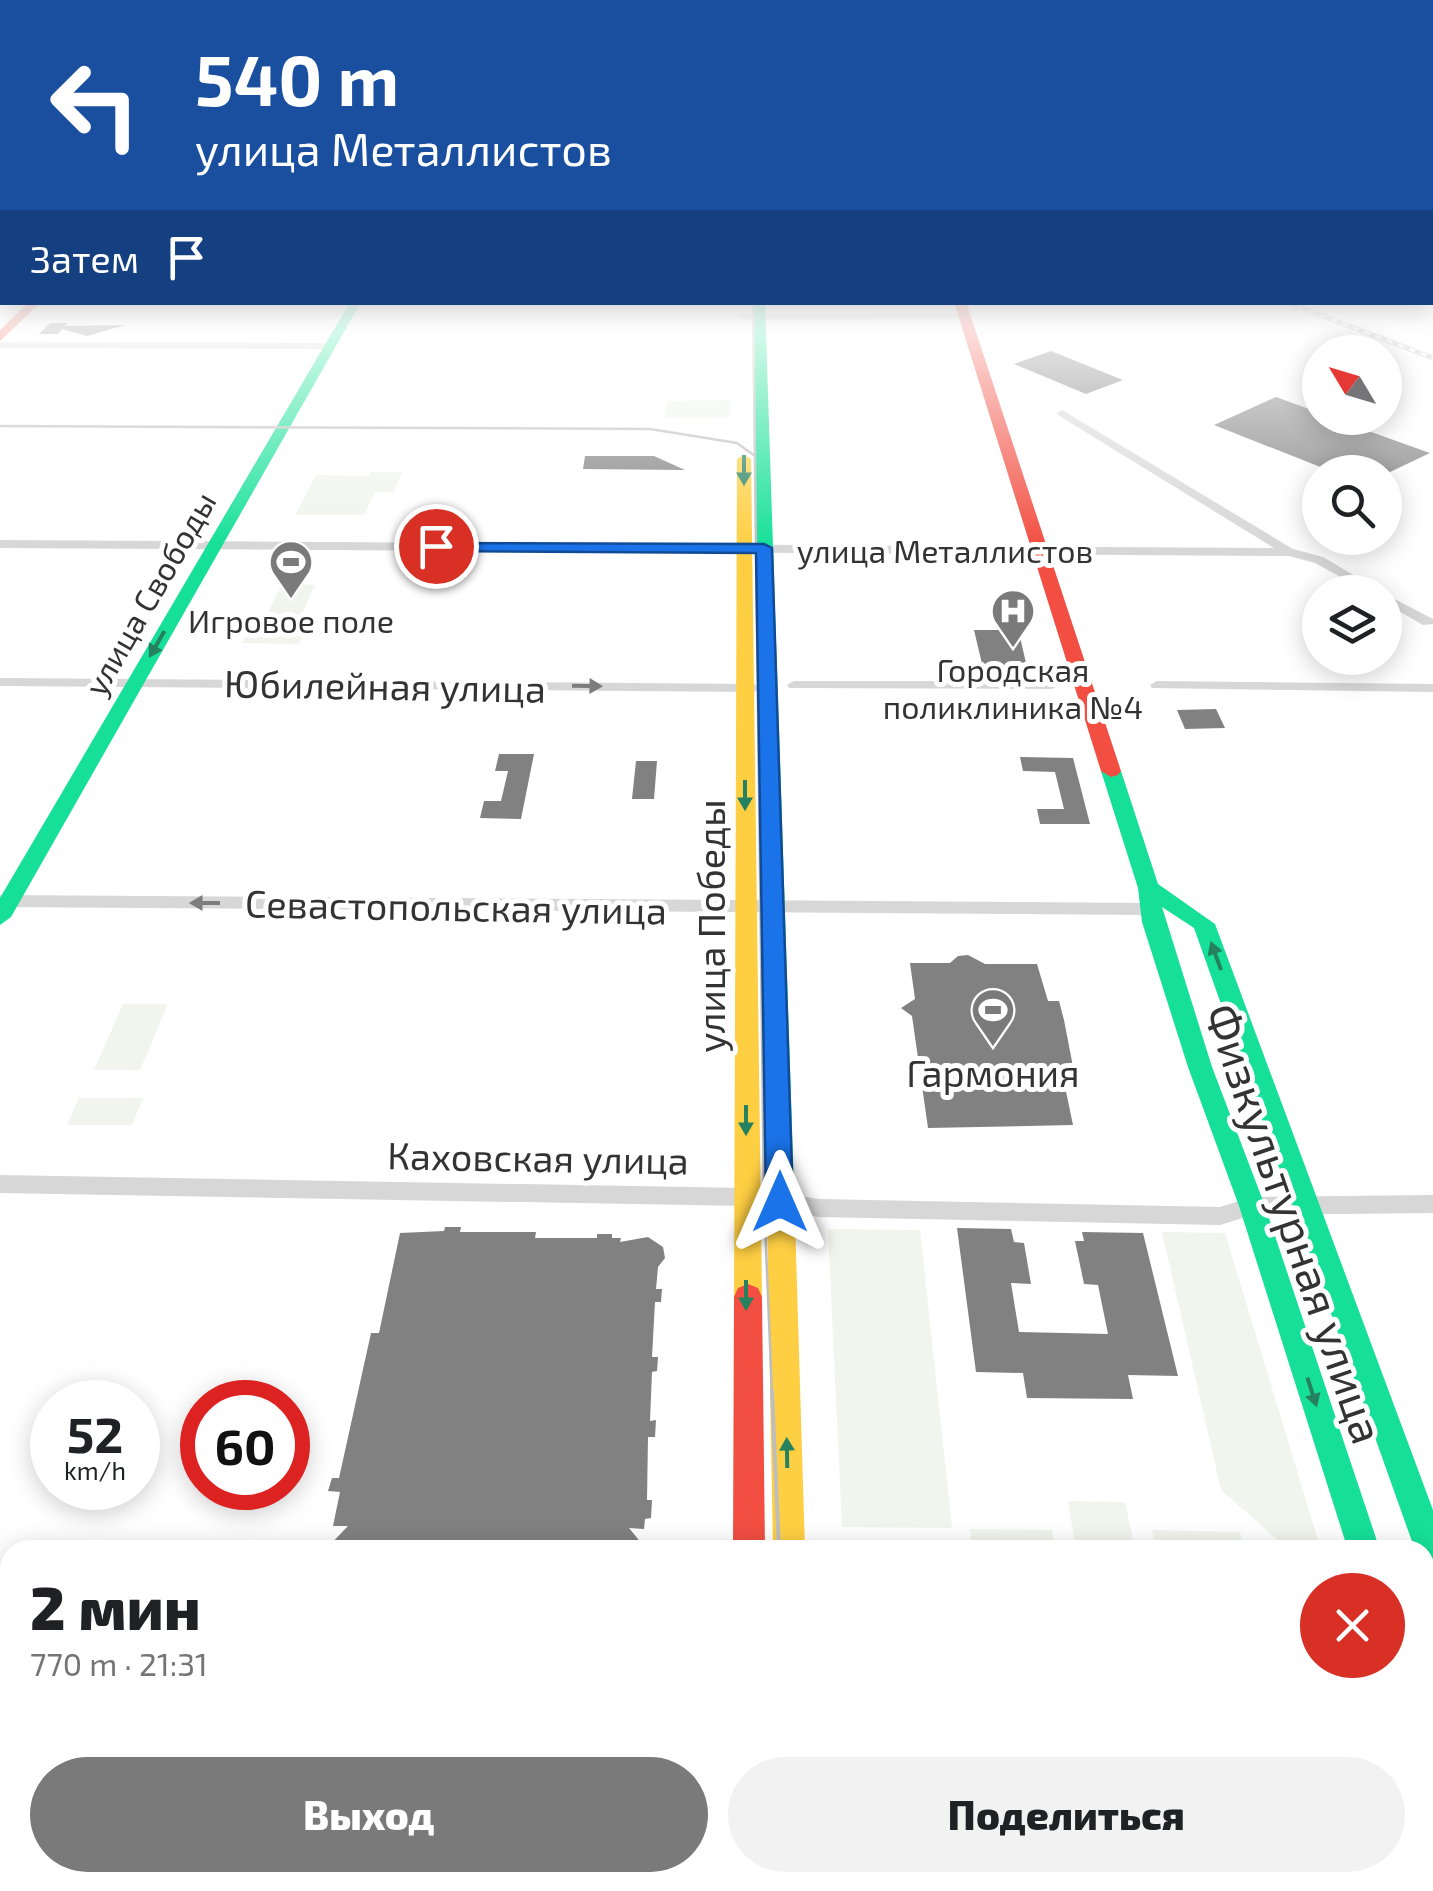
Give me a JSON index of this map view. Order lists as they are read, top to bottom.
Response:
{
  "streets": {
    "main road": [
      "улица Свободы",
      "улица Победы",
      "Каховская улица",
      "Физкультурная улица"
    ],
    "street": ["улица Металлистов", "Юбилейная улица", "Севастопольская улица"]
  },
  "crossings": [
    ["улица Металлистов", "улица Свободы"],
    ["улица Металлистов", "улица Победы"],
    ["улица Металлистов", "Физкультурная улица"],
    ["улица Свободы", "Юбилейная улица"],
    ["улица Свободы", "Севастопольская улица"],
    ["Юбилейная улица", "улица Победы"],
    ["Севастопольская улица", "улица Победы"],
    ["Севастопольская улица", "Физкультурная улица"],
    ["улица Победы", "Каховская улица"],
    ["Каховская улица", "Физкультурная улица"]
  ],
  "one_way": ["Юбилейная улица", "Севастопольская улица"],
  "places": {
    "sports": ["Игровое поле", "Гармония"],
    "hospital": ["Городская поликлиника №4"]
  },
  "north": "top left",
  "page": {
    "turn": ["540 m", "улица Металлистов"],
    "then": "Затем",
    "speed": "52 km/h",
    "limit": "60",
    "heading": ["2 мин", "770 m · 21:31"],
    "buttons": ["Выход", "Поделиться"]
  }
}
